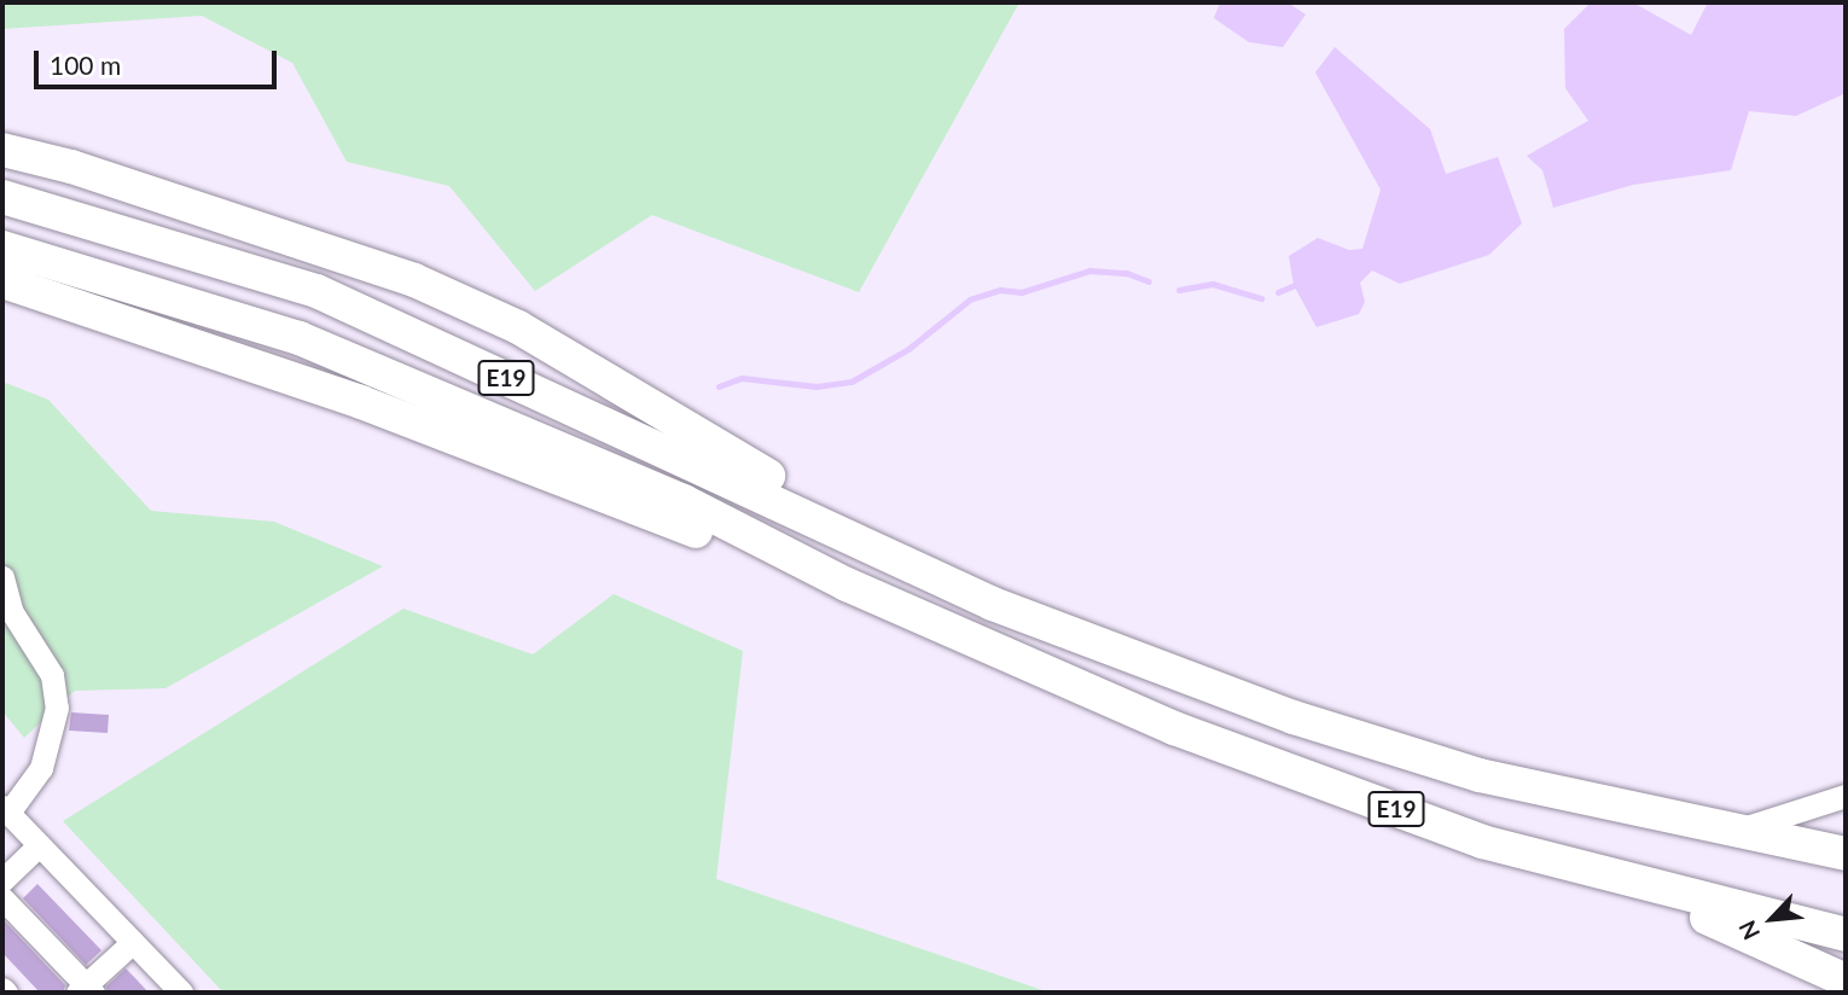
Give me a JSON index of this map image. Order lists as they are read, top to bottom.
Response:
{
  "streets": {
    "highway": ["E19"]
  },
  "scale_bar": "100 m",
  "north": "bottom left"
}
